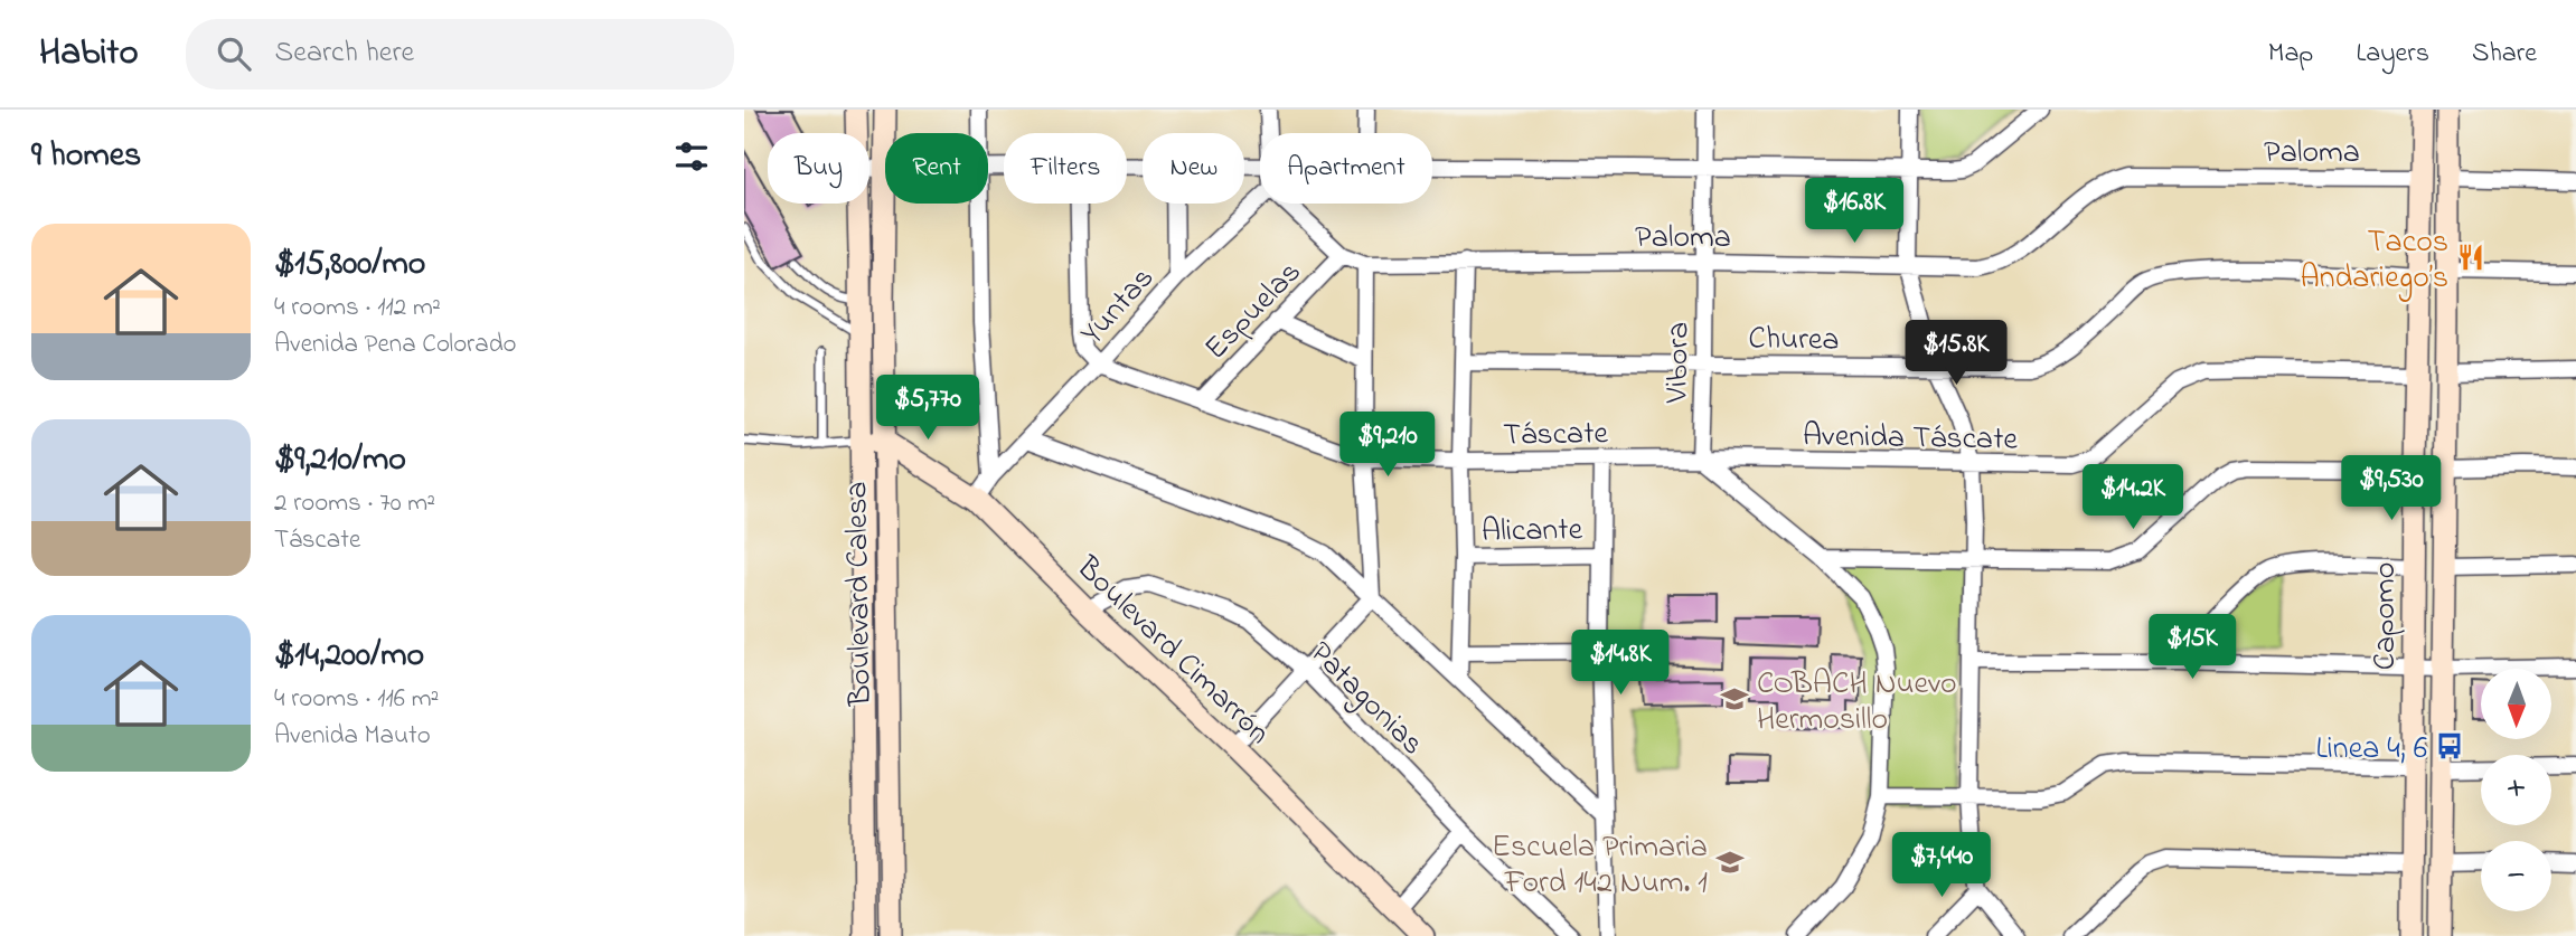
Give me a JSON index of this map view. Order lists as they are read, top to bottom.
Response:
{
  "streets": {
    "street": [
      "Paloma",
      "Yuntas",
      "Espuelas",
      "Churea",
      "Vibora",
      "Táscate",
      "Avenida Táscate",
      "Alicante",
      "Boulevard Calesa",
      "Capomo",
      "Boulevard Cimarrón",
      "Patagonias"
    ]
  },
  "crossings": [
    ["Paloma", "Espuelas"],
    ["Paloma", "Vibora"],
    ["Paloma", "Capomo"],
    ["Yuntas", "Táscate"],
    ["Yuntas", "Boulevard Cimarrón"],
    ["Espuelas", "Táscate"],
    ["Churea", "Vibora"],
    ["Churea", "Capomo"],
    ["Vibora", "Táscate"],
    ["Vibora", "Avenida Táscate"],
    ["Táscate", "Avenida Táscate"],
    ["Avenida Táscate", "Capomo"],
    ["Boulevard Calesa", "Boulevard Cimarrón"],
    ["Boulevard Cimarrón", "Patagonias"]
  ],
  "places": {
    "restaurant": ["Tacos Andariego’s"],
    "school or university": ["COBACH Nuevo Hermosillo", "Escuela Primaria Ford 142 Num. 1"],
    "bus stop": ["Linea 4, 6"]
  },
  "north": "bottom",
  "page": {
    "header": "Habito",
    "search": "Search here",
    "nav": ["Map", "Layers", "Share"],
    "heading": "9 homes",
    "chip": [
      "Buy",
      "Rent",
      "Filters",
      "New",
      "Apartment"
    ],
    "price": [
      "$16.8K",
      "$15.8K",
      "$5,770",
      "$9,210",
      "$9,530",
      "$14.2K",
      "$15K",
      "$14.8K",
      "$7,440"
    ],
    "list": [
      {
        "name": "$15,800/mo",
        "note": "4 rooms · 112 m² · Avenida Pena Colorado"
      },
      {
        "name": "$9,210/mo",
        "note": "2 rooms · 70 m² · Táscate"
      },
      {
        "name": "$14,200/mo",
        "note": "4 rooms · 116 m² · Avenida Mauto"
      }
    ],
    "map_buttons": ["+", "−"]
  }
}
